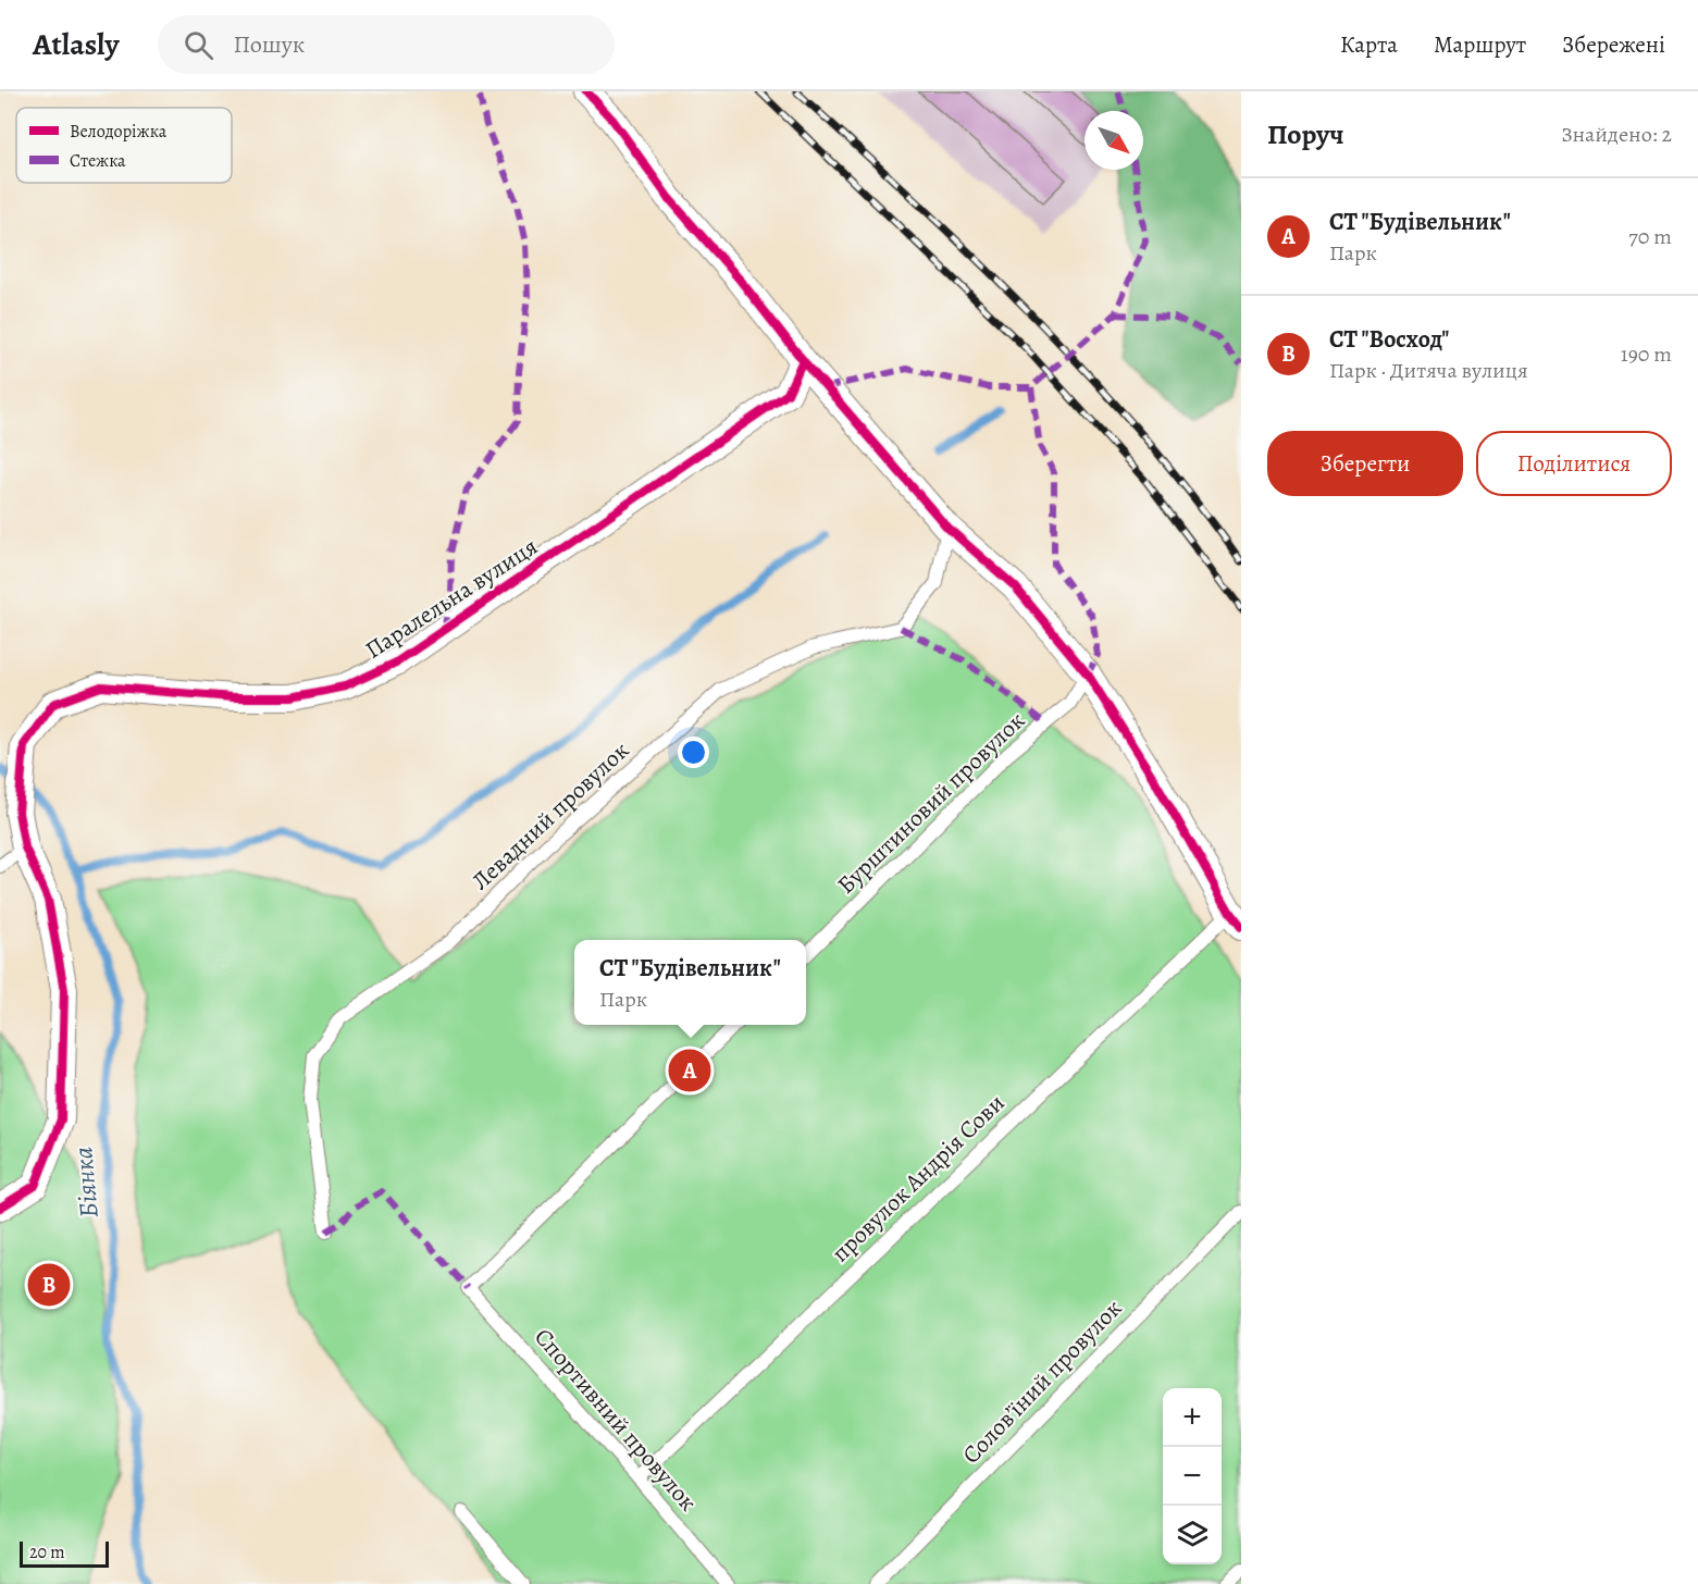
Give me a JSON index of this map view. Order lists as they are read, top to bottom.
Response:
{
  "streets": {
    "street": ["Паралельна вулиця"],
    "lane": [
      "Бурштиновий провулок",
      "Левадний провулок",
      "провулок Андрія Сови",
      "Соловʼїний провулок",
      "Спортивний провулок"
    ]
  },
  "crossings": [
    ["провулок Андрія Сови", "Спортивний провулок"]
  ],
  "water": ["Біянка"],
  "legend": ["Велодоріжка", "Стежка"],
  "scale_bar": "20 m",
  "north": "bottom right",
  "page": {
    "header": "Atlasly",
    "search": "Пошук",
    "nav": ["Карта", "Маршрут", "Збережені"],
    "heading": ["Поруч", "Знайдено: 2"],
    "list": [
      {
        "mark": "A",
        "name": "СТ \"Будівельник\"",
        "note": "Парк",
        "value": "70 m"
      },
      {
        "mark": "B",
        "name": "СТ \"Восход\"",
        "note": "Парк · Дитяча вулиця",
        "value": "190 m"
      }
    ],
    "buttons": ["Зберегти", "Поділитися"],
    "popup": ["СТ \"Будівельник\"", "Парк"],
    "pins": ["A", "B"],
    "map_buttons": ["+", "−"],
    "scale": "20 m"
  }
}
